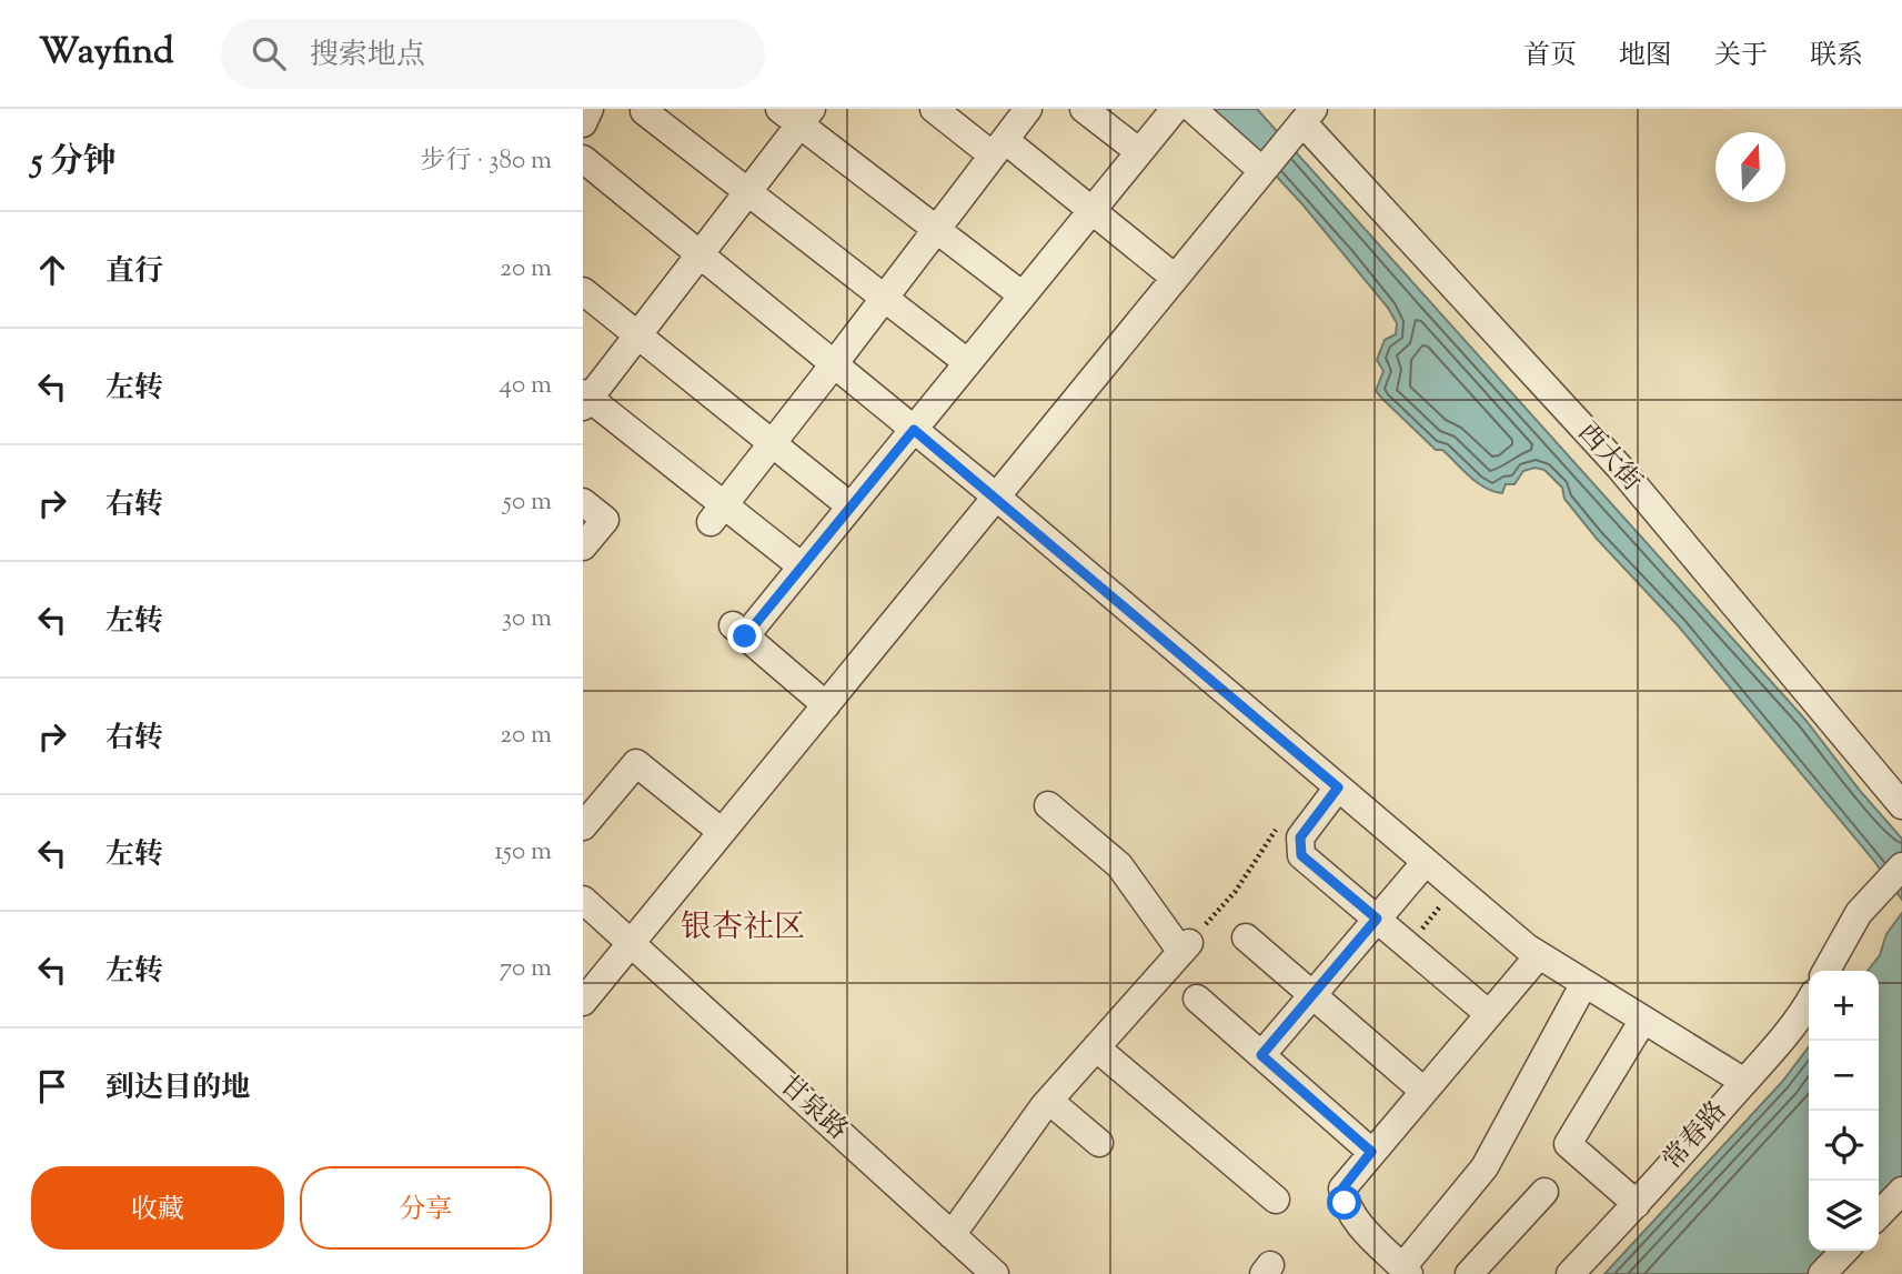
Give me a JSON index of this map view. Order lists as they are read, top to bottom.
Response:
{
  "streets": {
    "street": ["西大街", "甘泉路", "常春路"]
  },
  "districts": ["银杏社区"],
  "north": "top",
  "page": {
    "header": "Wayfind",
    "search": "搜索地点",
    "nav": [
      "首页",
      "地图",
      "关于",
      "联系"
    ],
    "heading": ["5 分钟", "步行 · 380 m"],
    "list": [
      ["直行", "20 m"],
      ["左转", "40 m"],
      ["右转", "50 m"],
      ["左转", "30 m"],
      ["右转", "20 m"],
      ["左转", "150 m"],
      ["左转", "70 m"],
      "到达目的地"
    ],
    "map_buttons": ["+", "−"],
    "buttons": ["收藏", "分享"]
  }
}
